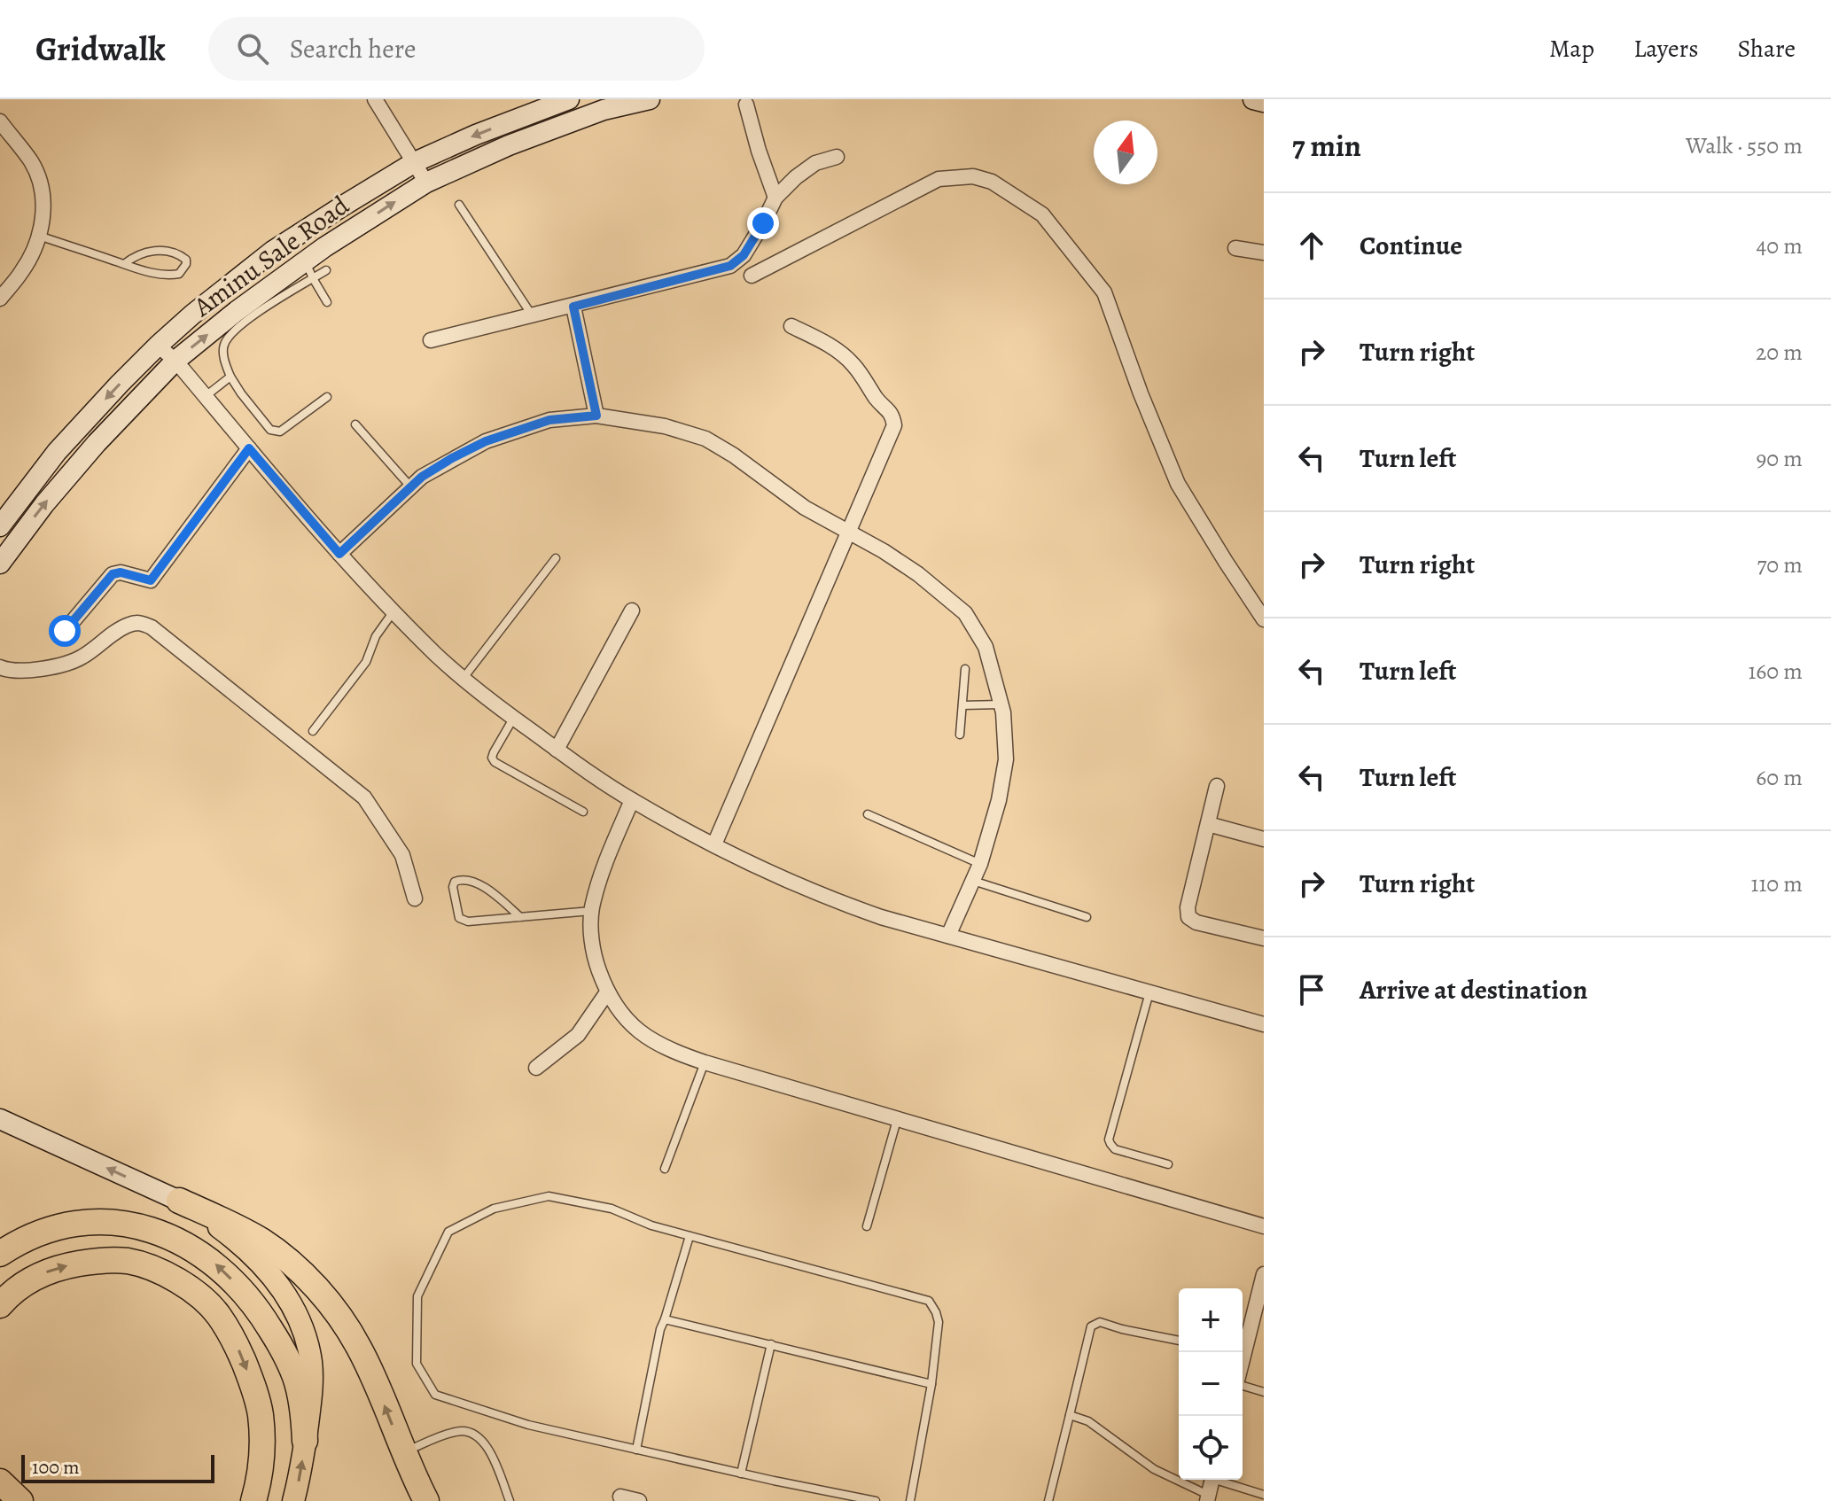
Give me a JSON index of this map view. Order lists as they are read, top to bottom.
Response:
{
  "streets": {
    "street": ["Aminu Sale Road"]
  },
  "scale_bar": "100 m",
  "north": "top",
  "page": {
    "header": "Gridwalk",
    "search": "Search here",
    "nav": ["Map", "Layers", "Share"],
    "heading": ["7 min", "Walk · 550 m"],
    "list": [
      ["Continue", "40 m"],
      ["Turn right", "20 m"],
      ["Turn left", "90 m"],
      ["Turn right", "70 m"],
      ["Turn left", "160 m"],
      ["Turn left", "60 m"],
      ["Turn right", "110 m"],
      "Arrive at destination"
    ],
    "map_buttons": ["+", "−"],
    "scale": "100 m"
  }
}
